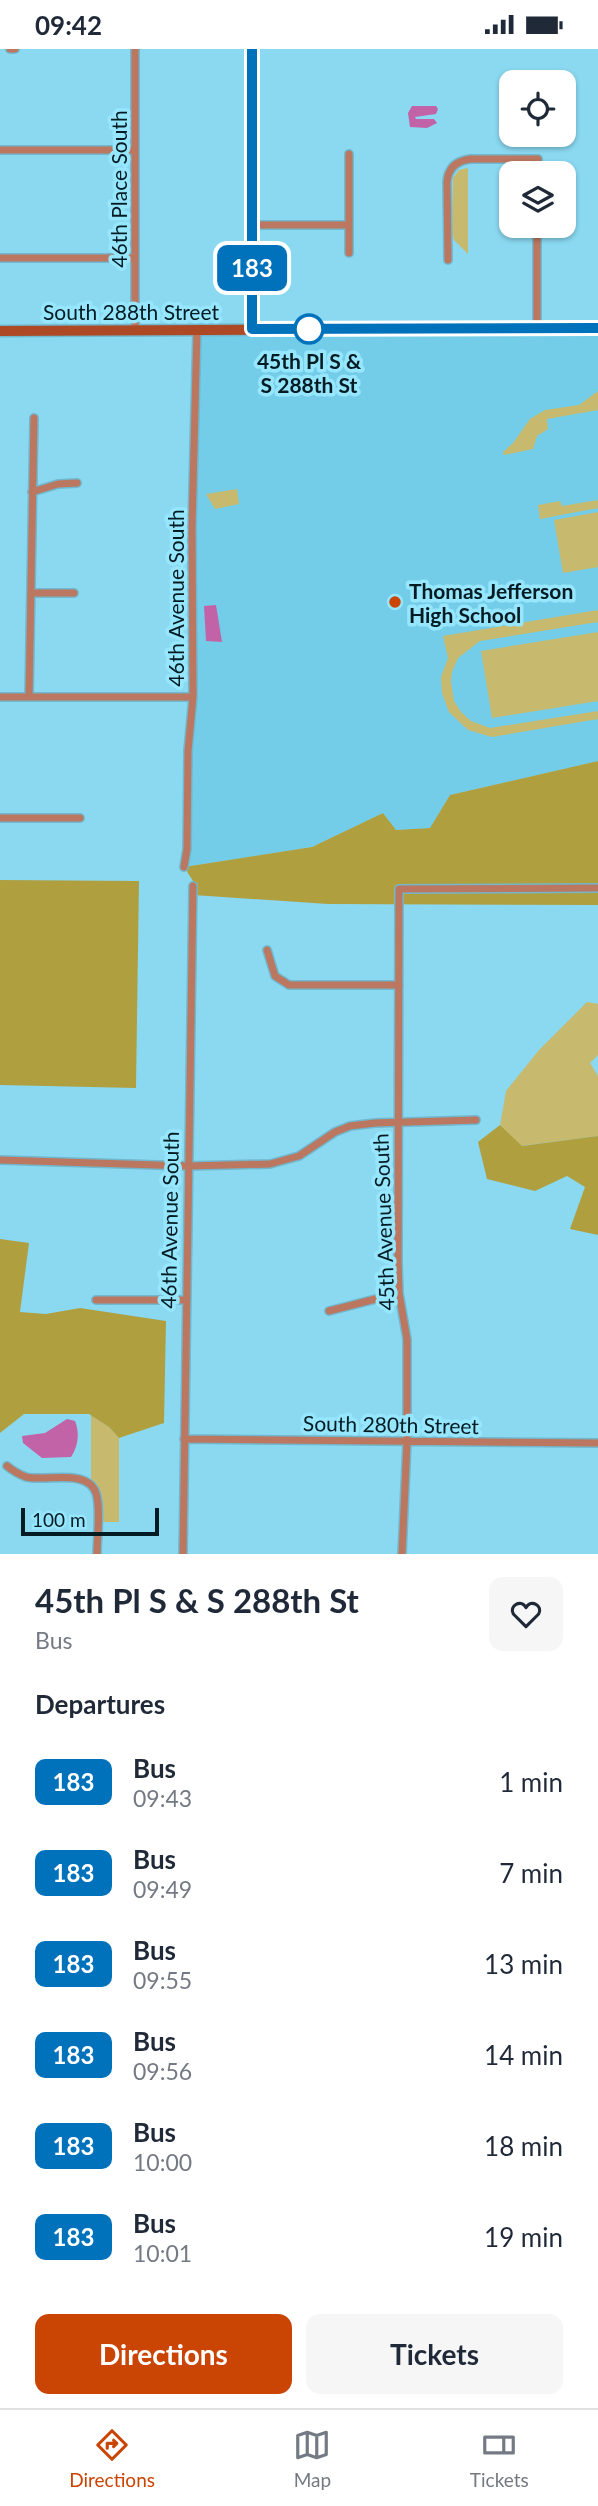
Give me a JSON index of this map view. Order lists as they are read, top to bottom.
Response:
{
  "streets": {
    "main road": ["South 288th Street"],
    "street": [
      "46th Place South",
      "46th Avenue South",
      "45th Avenue South",
      "South 280th Street"
    ]
  },
  "crossings": [
    ["46th Place South", "South 288th Street"],
    ["South 288th Street", "46th Avenue South"],
    ["46th Avenue South", "South 280th Street"],
    ["45th Avenue South", "South 280th Street"]
  ],
  "places": ["45th Pl S & S 288th St", "Thomas Jefferson High School"],
  "lines": ["bus line 183"],
  "scale_bar": "100 m",
  "page": {
    "status": "09:42",
    "on_map": "183",
    "scale": "100 m",
    "heading": [
      ["45th Pl S & S 288th St", "Bus"],
      "Departures"
    ],
    "list": [
      {
        "mark": "183",
        "name": "Bus",
        "note": "09:43",
        "value": "1 min"
      },
      {
        "mark": "183",
        "name": "Bus",
        "note": "09:49",
        "value": "7 min"
      },
      {
        "mark": "183",
        "name": "Bus",
        "note": "09:55",
        "value": "13 min"
      },
      {
        "mark": "183",
        "name": "Bus",
        "note": "09:56",
        "value": "14 min"
      },
      {
        "mark": "183",
        "name": "Bus",
        "note": "10:00",
        "value": "18 min"
      },
      {
        "mark": "183",
        "name": "Bus",
        "note": "10:01",
        "value": "19 min"
      }
    ],
    "buttons": ["Directions", "Tickets"],
    "tabs": ["Directions", "Map", "Tickets"]
  }
}
